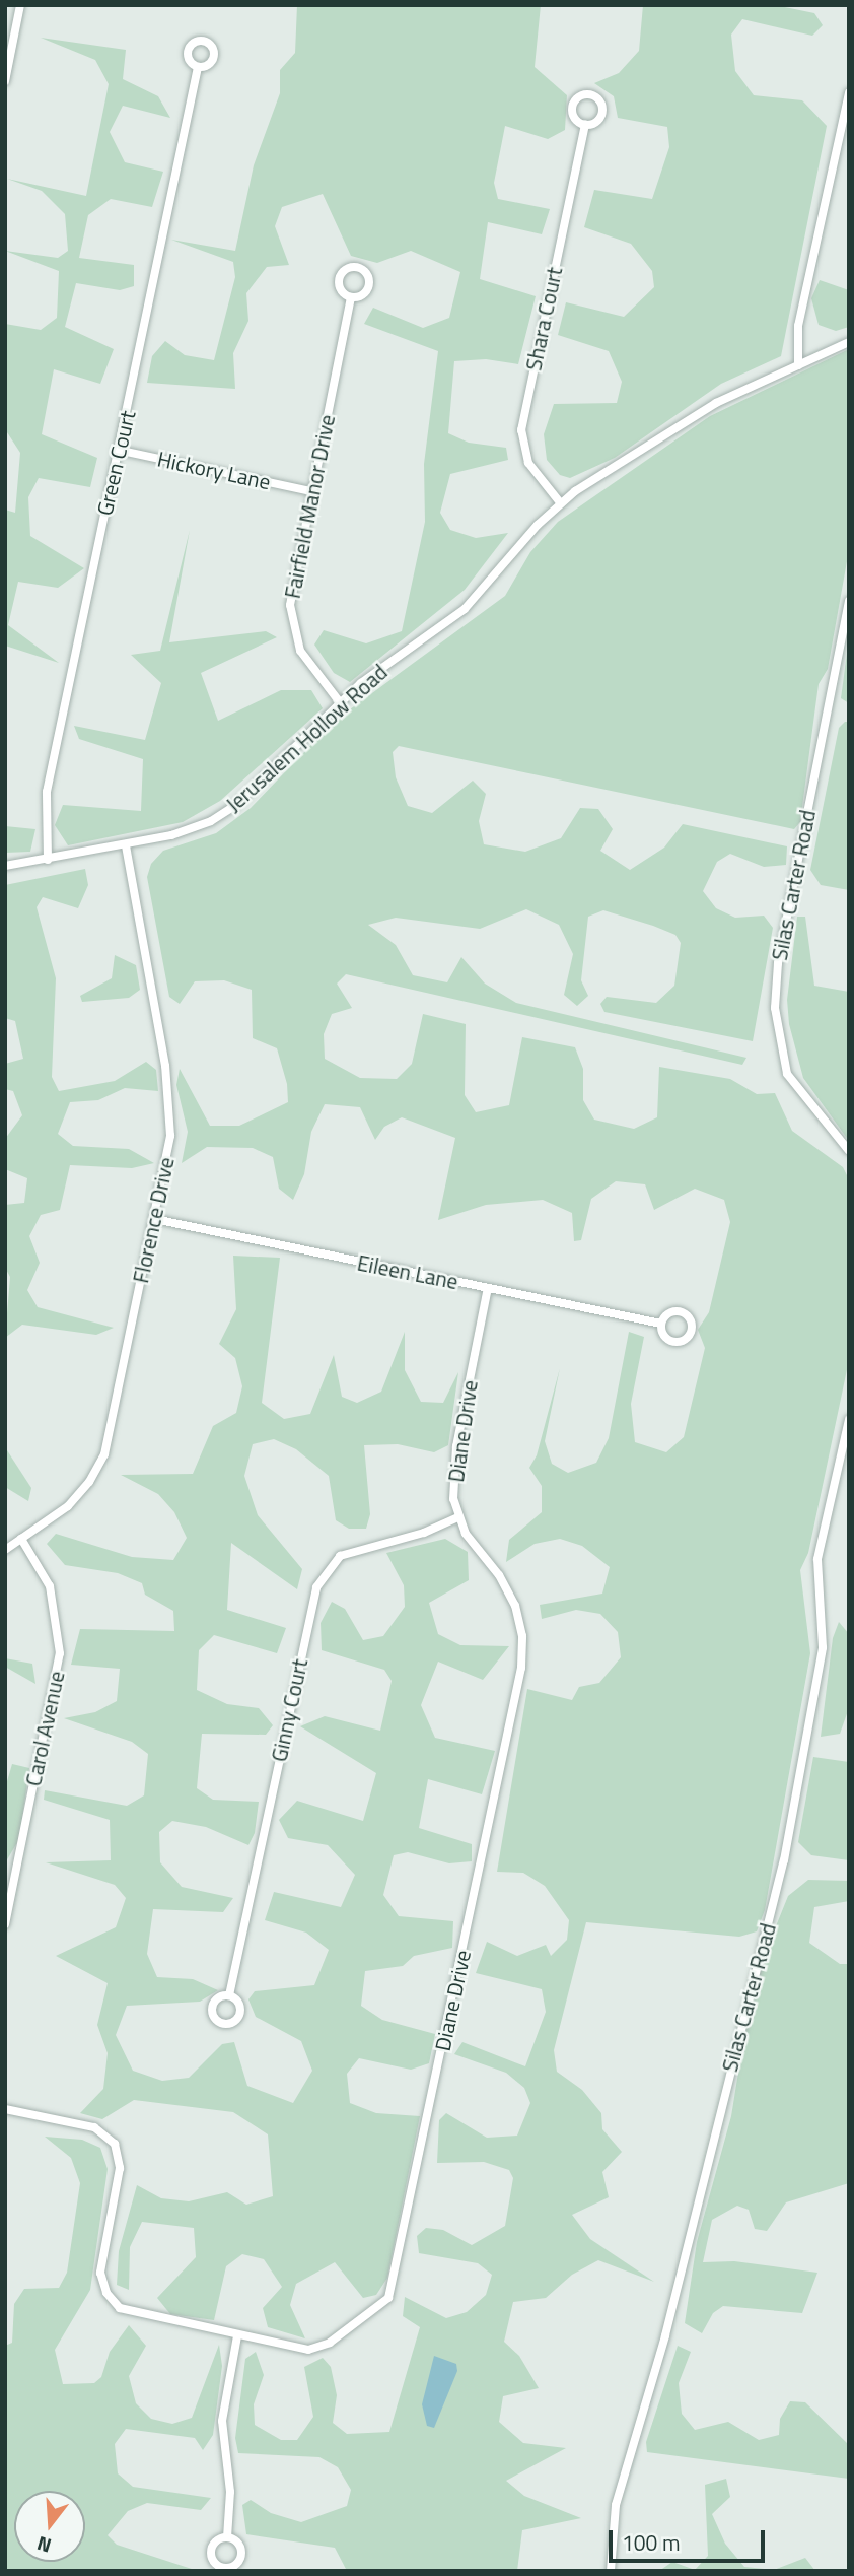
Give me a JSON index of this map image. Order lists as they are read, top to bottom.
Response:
{
  "streets": {
    "street": [
      "Shara Court",
      "Green Court",
      "Hickory Lane",
      "Fairfield Manor Drive",
      "Jerusalem Hollow Road",
      "Silas Carter Road",
      "Florence Drive",
      "Eileen Lane",
      "Diane Drive",
      "Ginny Court",
      "Carol Avenue"
    ]
  },
  "crossings": [
    ["Shara Court", "Jerusalem Hollow Road"],
    ["Green Court", "Hickory Lane"],
    ["Green Court", "Jerusalem Hollow Road"],
    ["Hickory Lane", "Fairfield Manor Drive"],
    ["Fairfield Manor Drive", "Jerusalem Hollow Road"],
    ["Jerusalem Hollow Road", "Florence Drive"],
    ["Florence Drive", "Eileen Lane"],
    ["Florence Drive", "Carol Avenue"],
    ["Eileen Lane", "Diane Drive"],
    ["Diane Drive", "Ginny Court"]
  ],
  "scale_bar": "100 m",
  "north": "bottom"
}
